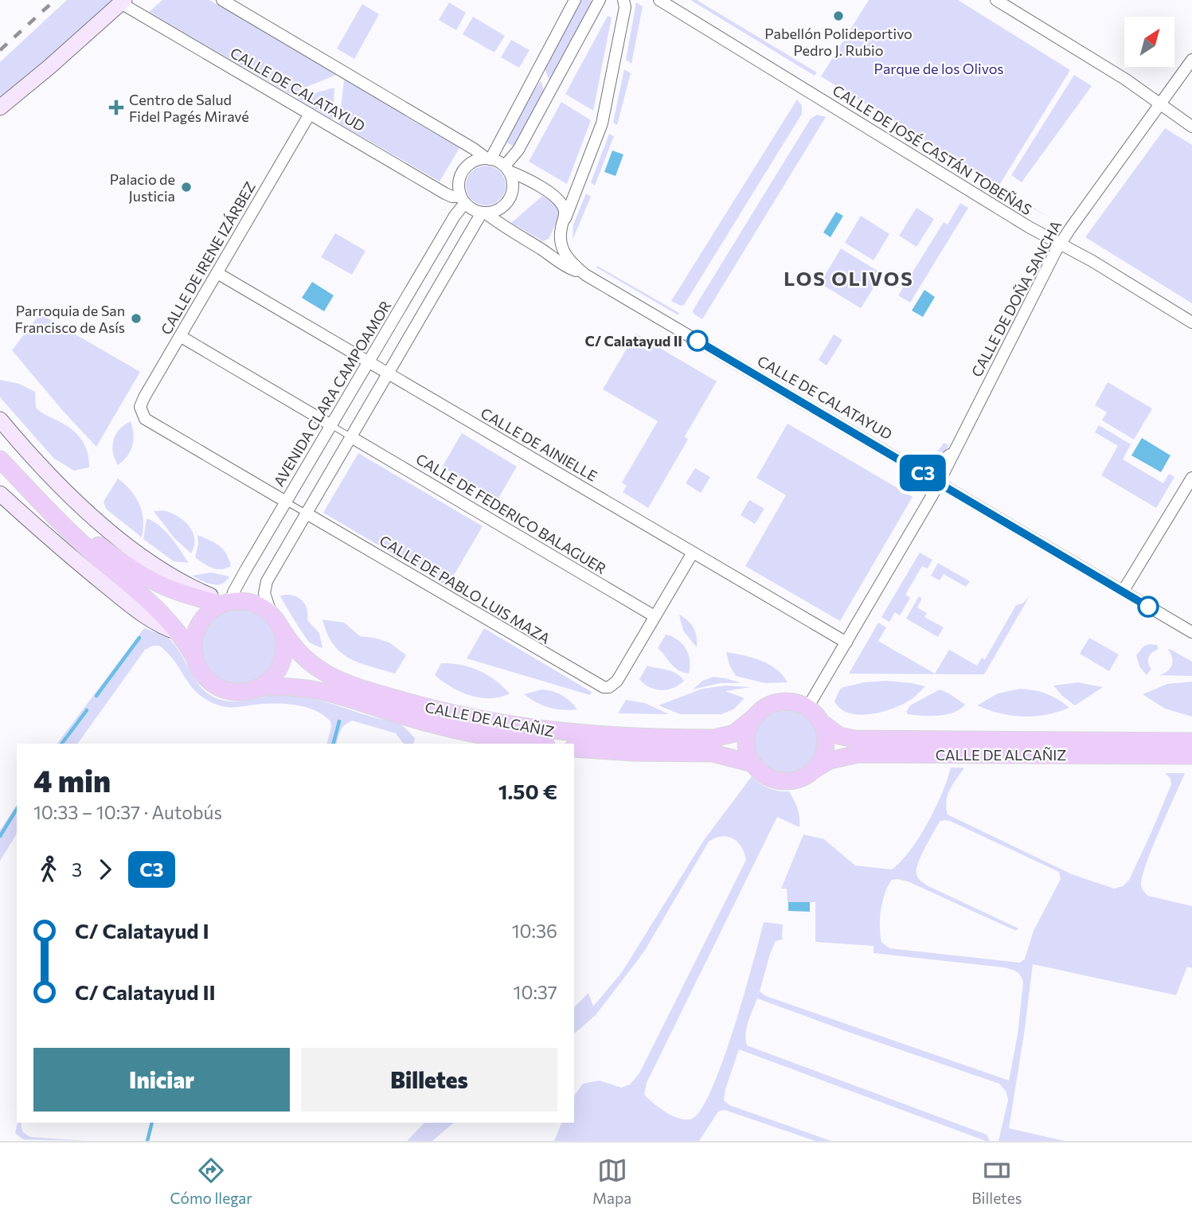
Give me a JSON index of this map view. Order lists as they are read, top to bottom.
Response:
{
  "streets": {
    "main road": ["CALLE DE ALCAÑIZ"],
    "street": [
      "CALLE DE CALATAYUD",
      "CALLE DE JOSÉ CASTÁN TOBEÑAS",
      "CALLE DE IRENE IZÁRBEZ",
      "CALLE DE DOÑA SANCHA",
      "AVENIDA CLARA CAMPOAMOR",
      "CALLE DE AINIELLE",
      "CALLE DE FEDERICO BALAGUER",
      "CALLE DE PABLO LUIS MAZA"
    ]
  },
  "crossings": [
    ["CALLE DE CALATAYUD", "CALLE DE IRENE IZÁRBEZ"],
    ["CALLE DE CALATAYUD", "CALLE DE DOÑA SANCHA"],
    ["CALLE DE CALATAYUD", "AVENIDA CLARA CAMPOAMOR"],
    ["CALLE DE JOSÉ CASTÁN TOBEÑAS", "CALLE DE DOÑA SANCHA"],
    ["CALLE DE IRENE IZÁRBEZ", "AVENIDA CLARA CAMPOAMOR"],
    ["CALLE DE IRENE IZÁRBEZ", "CALLE DE AINIELLE"],
    ["CALLE DE DOÑA SANCHA", "CALLE DE AINIELLE"],
    ["CALLE DE DOÑA SANCHA", "CALLE DE ALCAÑIZ"],
    ["AVENIDA CLARA CAMPOAMOR", "CALLE DE AINIELLE"],
    ["AVENIDA CLARA CAMPOAMOR", "CALLE DE ALCAÑIZ"],
    ["CALLE DE FEDERICO BALAGUER", "CALLE DE PABLO LUIS MAZA"]
  ],
  "districts": ["LOS OLIVOS"],
  "parks": ["Parque de los Olivos"],
  "places": {
    "other": [
      "Pabellón Polideportivo Pedro J. Rubio",
      "Palacio de Justicia",
      "Parroquia de San Francisco de Asís",
      "C/ Calatayud II"
    ],
    "health": ["Centro de Salud Fidel Pagés Miravé"]
  },
  "lines": ["bus line C3"],
  "north": "top right",
  "page": {
    "on_map": "C3",
    "heading": ["4 min", "10:33 – 10:37 · Autobús", "1.50 €"],
    "legs": ["3", "C3"],
    "list": [
      {
        "name": "C/ Calatayud I",
        "value": "10:36"
      },
      {
        "name": "C/ Calatayud II",
        "value": "10:37"
      }
    ],
    "buttons": ["Iniciar", "Billetes"],
    "tabs": ["Cómo llegar", "Mapa", "Billetes"]
  }
}
